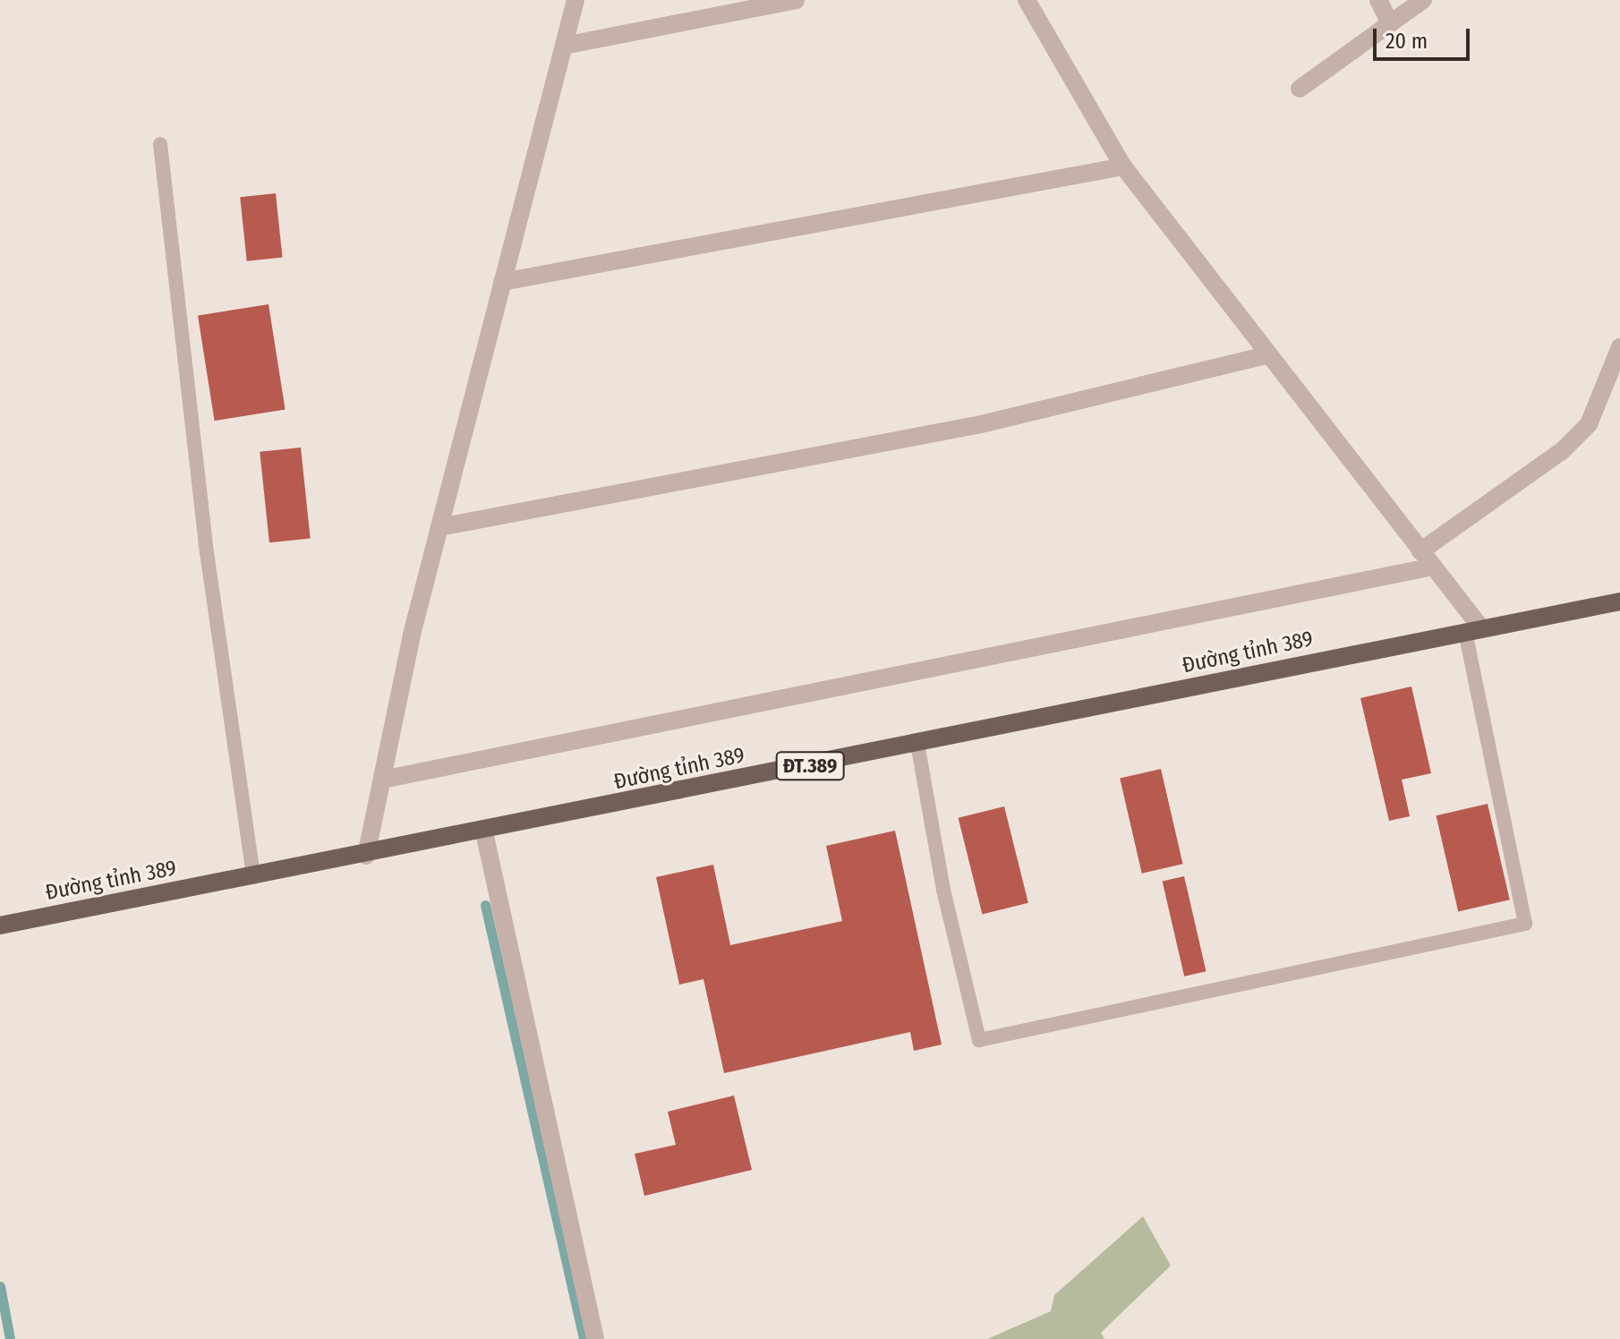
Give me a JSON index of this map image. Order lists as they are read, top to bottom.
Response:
{
  "streets": {
    "main road": ["Đường tỉnh 389", "ĐT.389"]
  },
  "scale_bar": "20 m"
}
